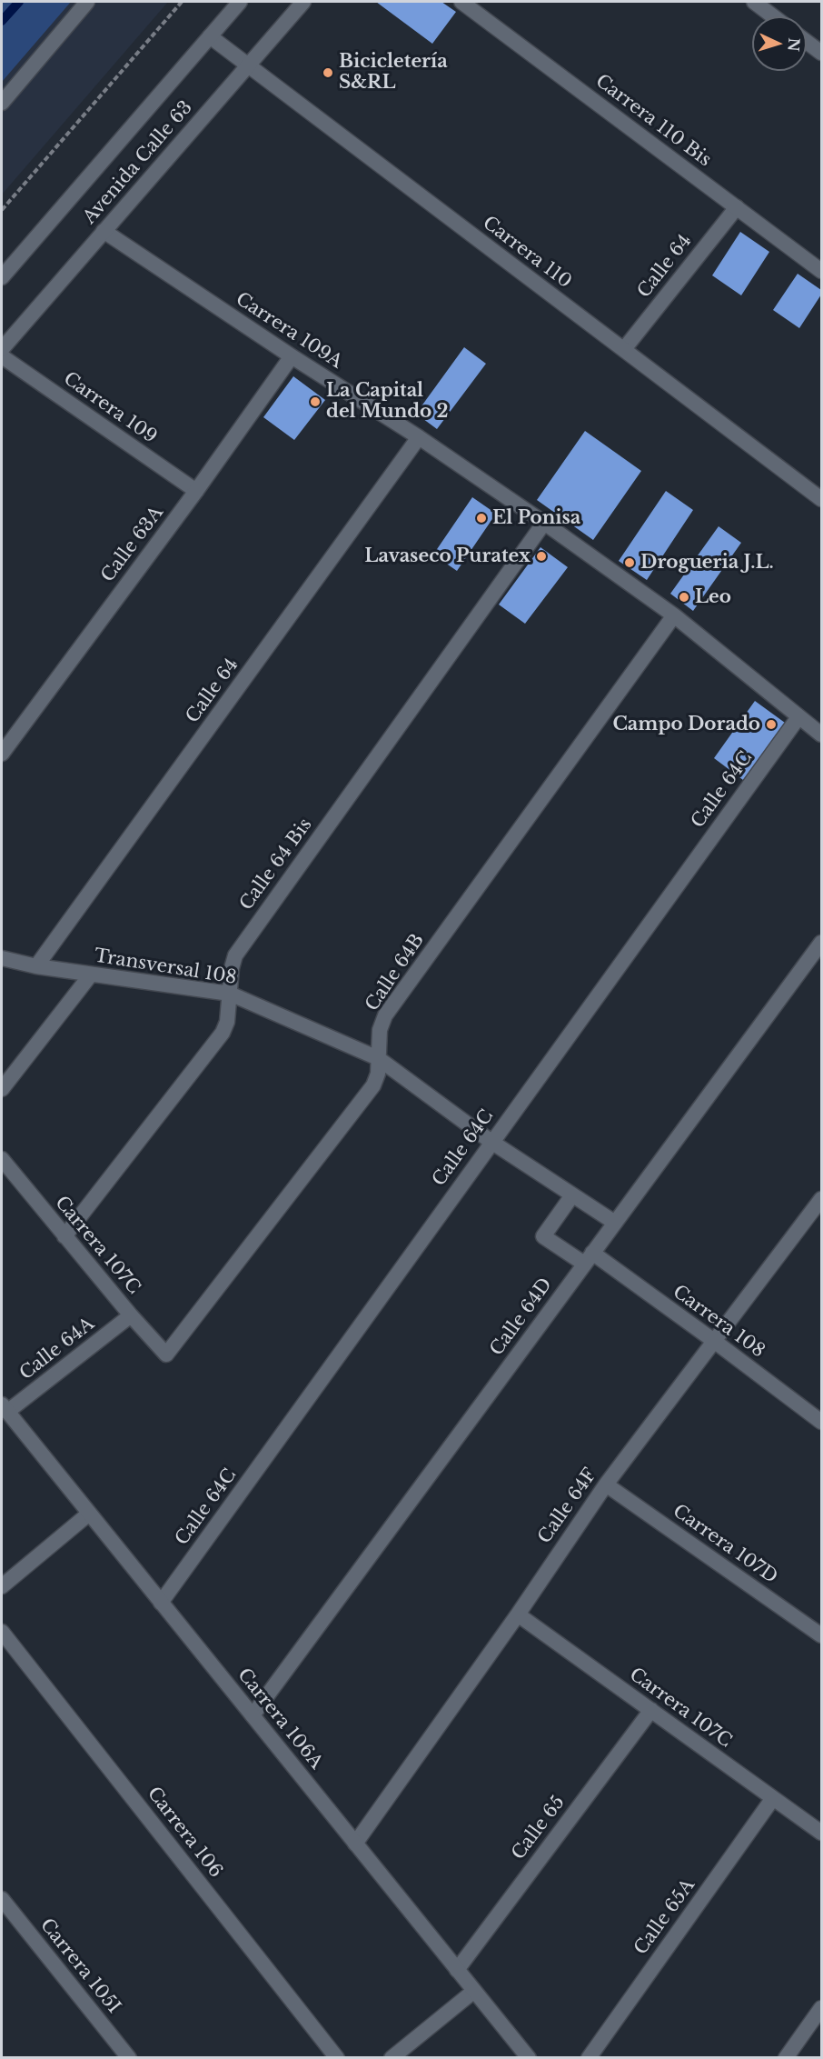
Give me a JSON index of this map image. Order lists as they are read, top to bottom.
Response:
{
  "streets": {
    "street": [
      "Carrera 110 Bis",
      "Avenida Calle 63",
      "Carrera 110",
      "Calle 64",
      "Carrera 109A",
      "Carrera 109",
      "Calle 63A",
      "Calle 64C",
      "Calle 64 Bis",
      "Transversal 108",
      "Calle 64B",
      "Carrera 107C",
      "Calle 64D",
      "Carrera 108",
      "Calle 64A",
      "Calle 64F",
      "Carrera 107D",
      "Carrera 106A",
      "Calle 65",
      "Carrera 106",
      "Calle 65A",
      "Carrera 105I"
    ]
  },
  "crossings": [
    ["Carrera 110 Bis", "Calle 64"],
    ["Avenida Calle 63", "Carrera 110"],
    ["Avenida Calle 63", "Carrera 109A"],
    ["Carrera 110", "Calle 64"],
    ["Calle 64", "Carrera 109A"],
    ["Calle 64", "Transversal 108"],
    ["Carrera 109A", "Calle 63A"],
    ["Carrera 109A", "Calle 64C"],
    ["Carrera 109A", "Calle 64 Bis"],
    ["Carrera 109A", "Calle 64B"],
    ["Carrera 109", "Calle 63A"],
    ["Calle 64C", "Carrera 106A"],
    ["Calle 64 Bis", "Transversal 108"],
    ["Calle 64 Bis", "Carrera 107C"],
    ["Transversal 108", "Calle 64B"],
    ["Calle 64B", "Carrera 107C"],
    ["Carrera 107C", "Calle 64A"],
    ["Carrera 107C", "Calle 64F"],
    ["Carrera 107C", "Calle 65"],
    ["Carrera 107C", "Calle 65A"],
    ["Calle 64D", "Carrera 108"],
    ["Calle 64D", "Carrera 106A"],
    ["Carrera 108", "Calle 64F"],
    ["Calle 64A", "Carrera 106A"],
    ["Calle 64F", "Carrera 107D"],
    ["Calle 64F", "Carrera 106A"],
    ["Carrera 106A", "Calle 65"]
  ],
  "places": [
    "Bicicletería S&RL",
    "La Capital del Mundo 2",
    "El Ponisa",
    "Lavaseco Puratex",
    "Drogueria J.L.",
    "Leo",
    "Campo Dorado"
  ],
  "north": "right"
}
